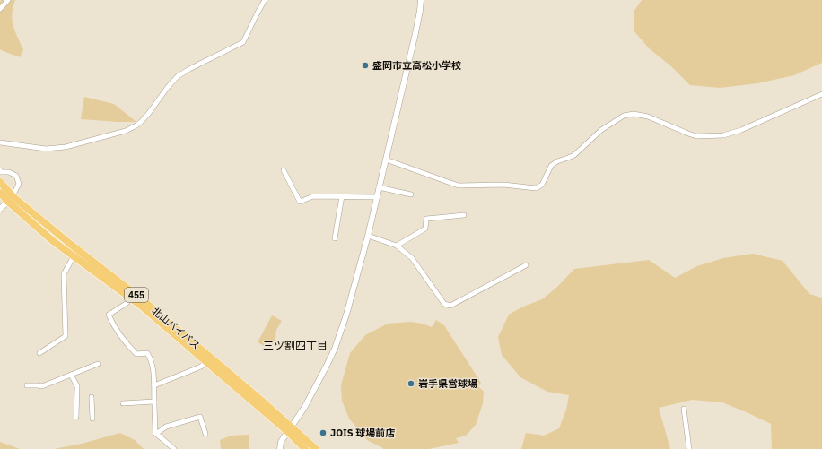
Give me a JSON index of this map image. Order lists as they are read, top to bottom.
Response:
{
  "streets": {
    "highway": ["455", "北山バイパス"]
  },
  "districts": ["三ツ割四丁目"],
  "places": ["盛岡市立高松小学校", "岩手県営球場", "JOIS 球場前店"]
}
